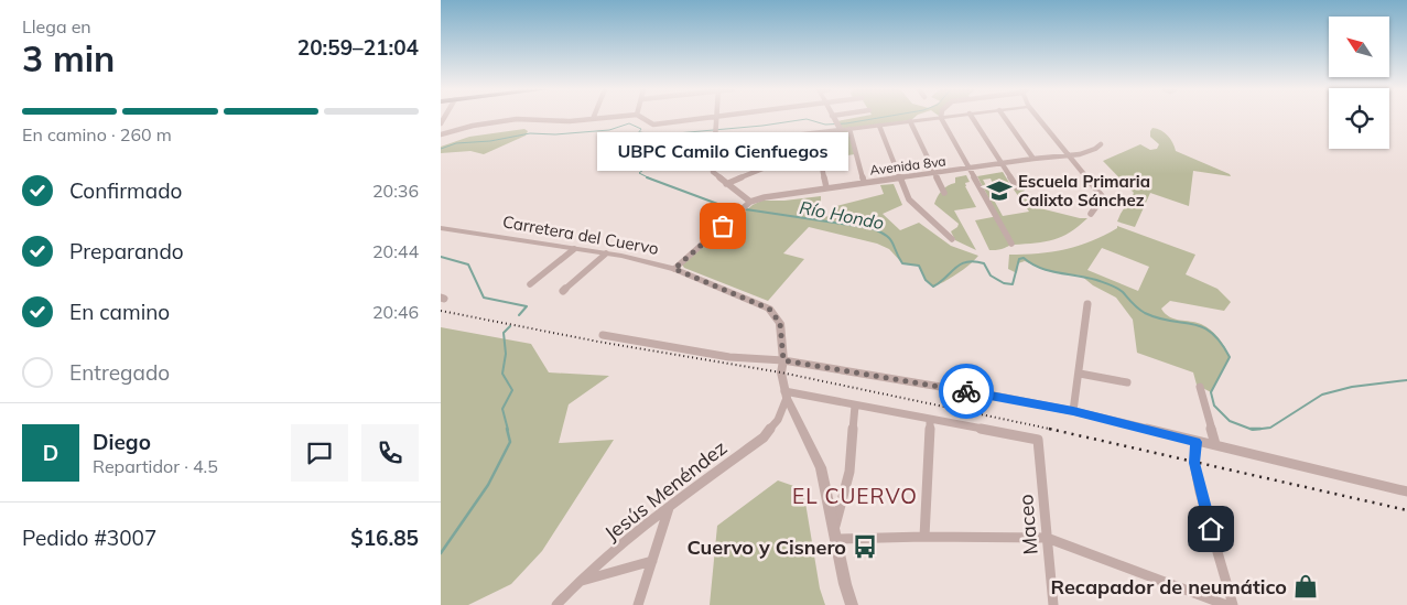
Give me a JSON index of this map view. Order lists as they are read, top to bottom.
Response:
{
  "streets": {
    "street": [
      "Avenida 8va",
      "Carretera del Cuervo",
      "Jesús Menéndez",
      "Maceo"
    ]
  },
  "crossings": [
    ["Carretera del Cuervo", "Jesús Menéndez"]
  ],
  "districts": ["EL CUERVO"],
  "water": ["Río Hondo"],
  "places": {
    "school or university": ["Escuela Primaria Calixto Sánchez"],
    "other": ["UBPC Camilo Cienfuegos"],
    "bus stop": ["Cuervo y Cisnero"],
    "shop": ["Recapador de neumático"]
  },
  "north": "top left",
  "page": {
    "heading": ["3 min", "Llega en", "20:59–21:04"],
    "panel": [
      "Diego",
      "Repartidor · 4.5",
      "Pedido #3007",
      "$16.85"
    ],
    "bar": "En camino · 260 m",
    "bubble": "UBPC Camilo Cienfuegos",
    "list": [
      ["Confirmado", "20:36"],
      ["Preparando", "20:44"],
      ["En camino", "20:46"],
      "Entregado"
    ],
    "round": "D"
  }
}
